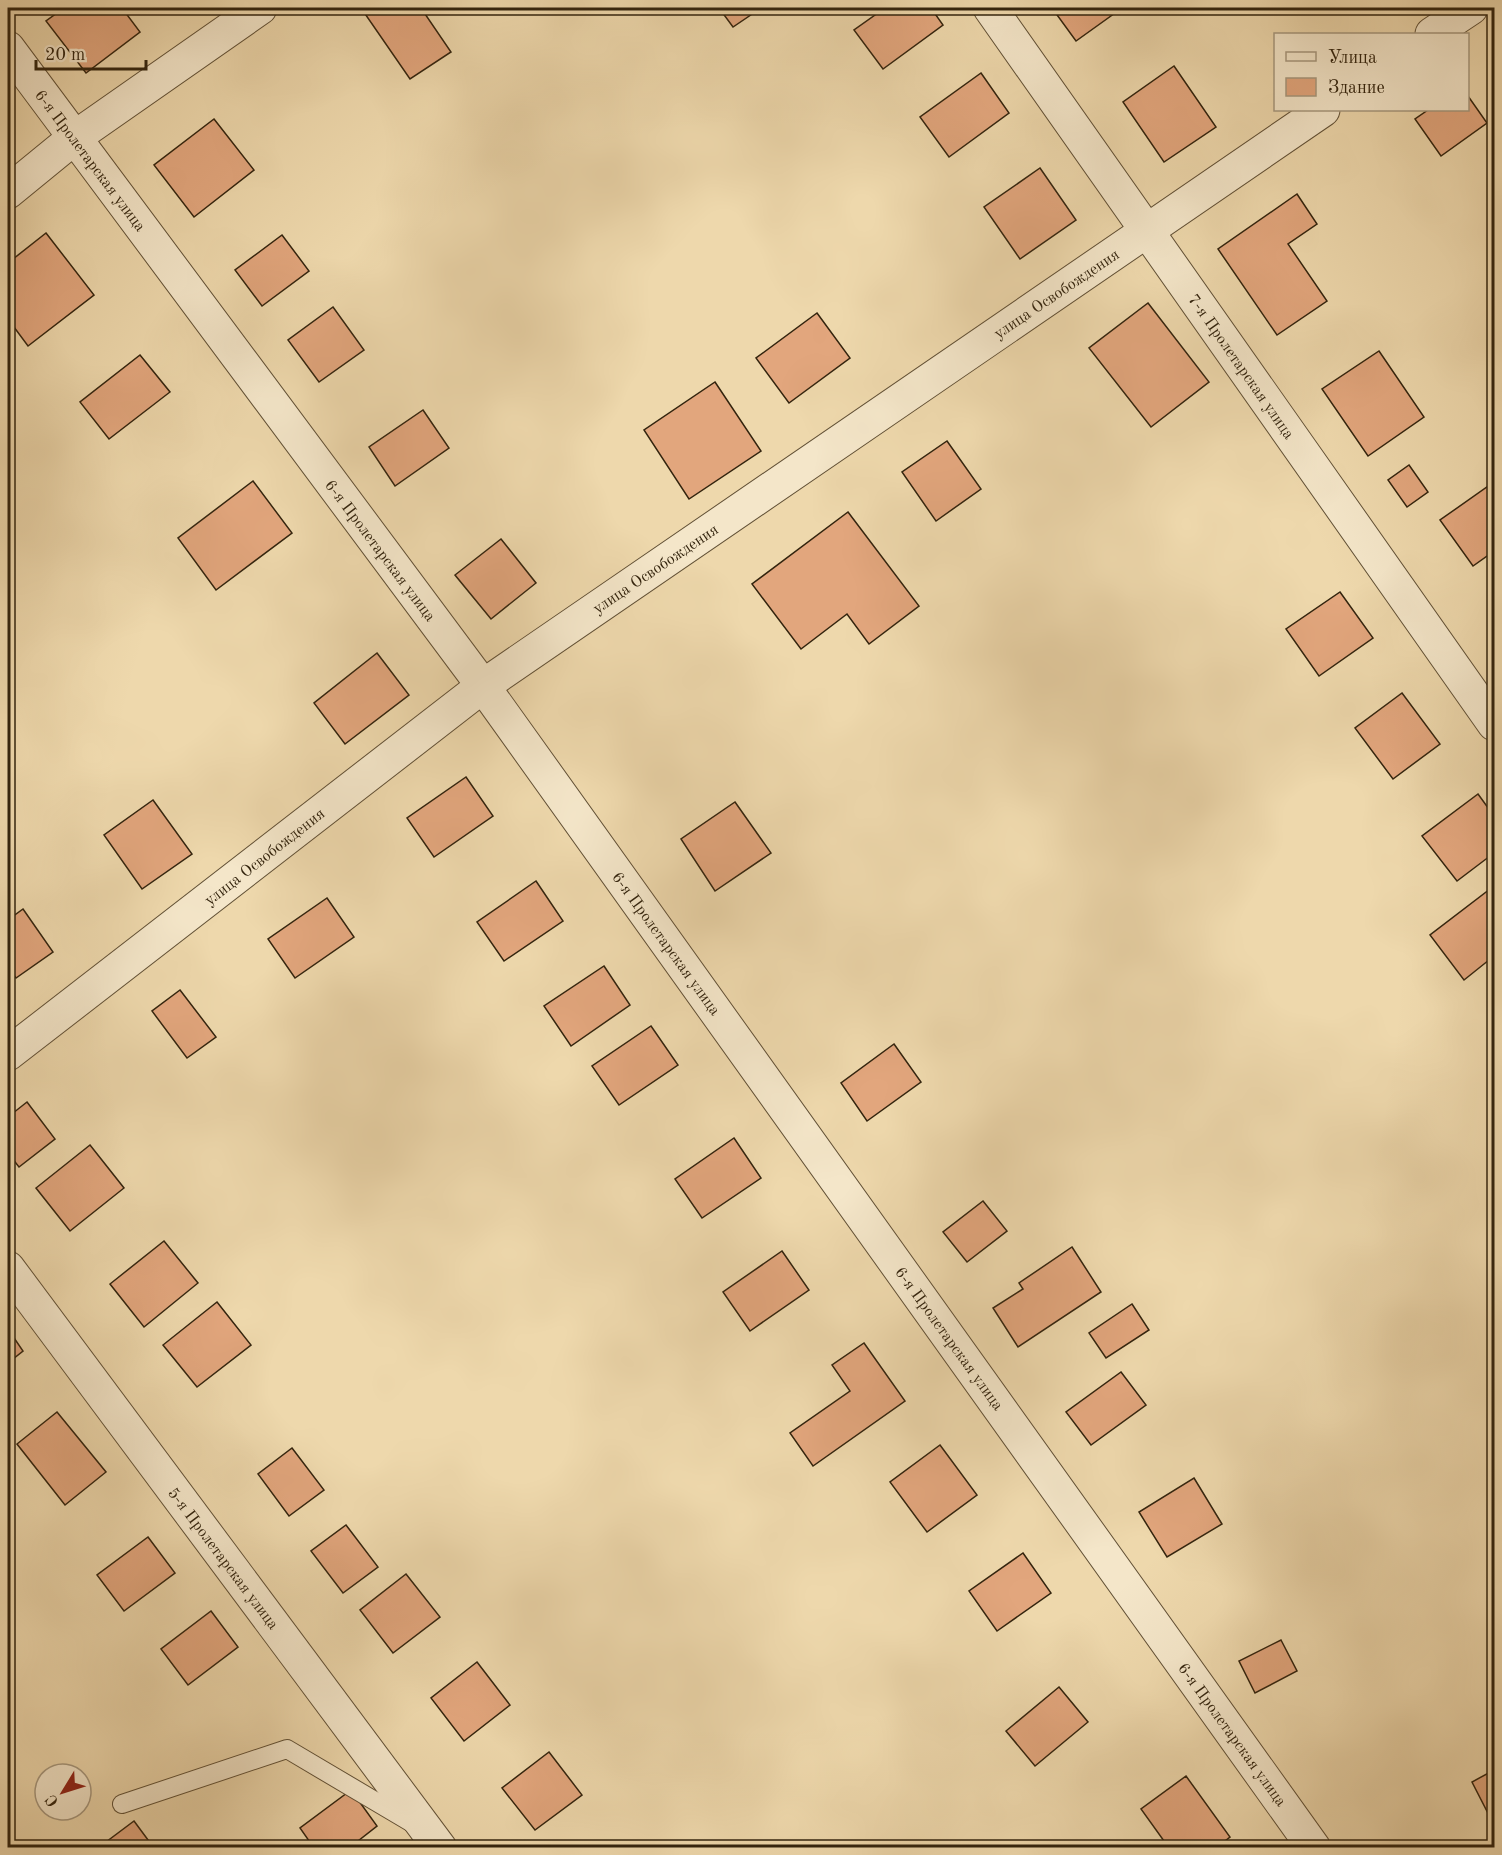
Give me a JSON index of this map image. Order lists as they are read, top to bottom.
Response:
{
  "streets": {
    "street": [
      "6-я Пролетарская улица",
      "улица Освобождения",
      "7-я Пролетарская улица",
      "5-я Пролетарская улица"
    ]
  },
  "crossings": [
    ["6-я Пролетарская улица", "улица Освобождения"],
    ["улица Освобождения", "7-я Пролетарская улица"]
  ],
  "legend": ["Улица", "Здание"],
  "scale_bar": "20 m",
  "north": "bottom left"
}
